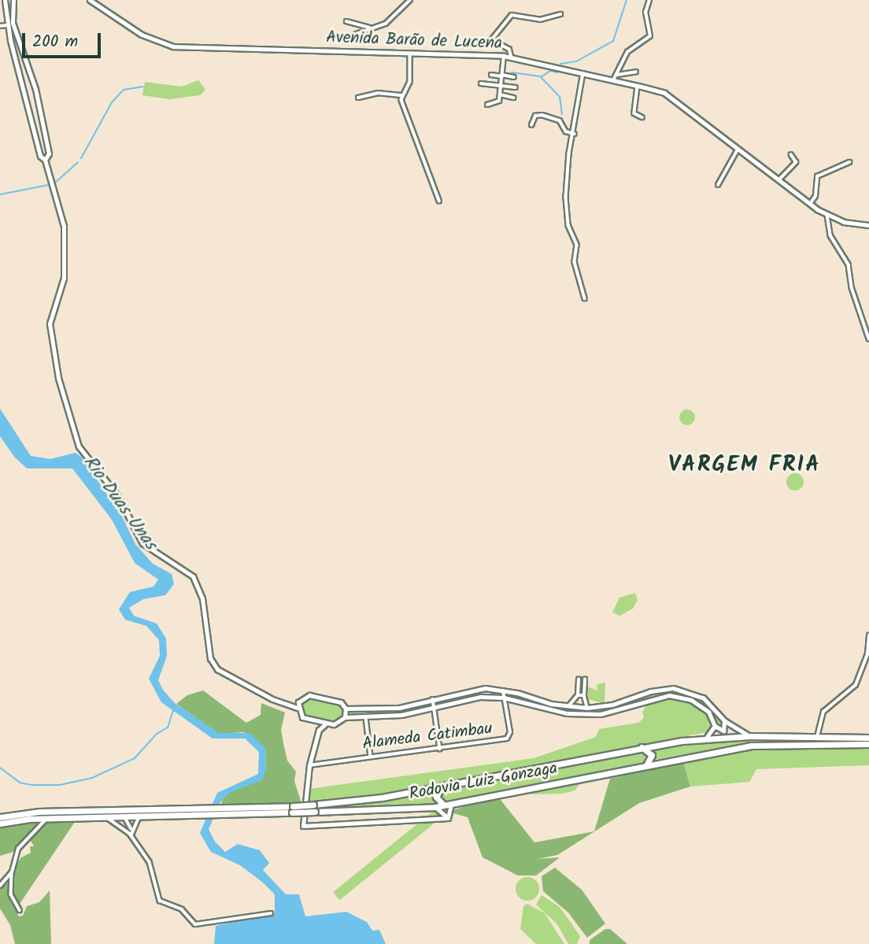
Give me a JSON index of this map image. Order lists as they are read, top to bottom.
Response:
{
  "streets": {
    "highway": ["Rodovia Luiz Gonzaga"],
    "main road": ["Avenida Barão de Lucena"],
    "street": ["Alameda Catimbau"]
  },
  "districts": ["VARGEM FRIA"],
  "water": ["Rio Duas Unas"],
  "scale_bar": "200 m"
}
